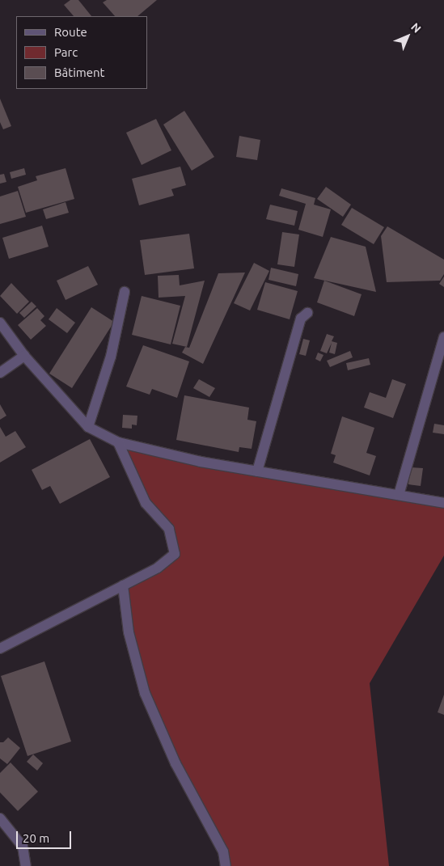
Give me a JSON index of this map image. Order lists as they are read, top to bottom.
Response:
{
  "legend": ["Route", "Parc", "Bâtiment"],
  "scale_bar": "20 m",
  "north": "top right"
}
